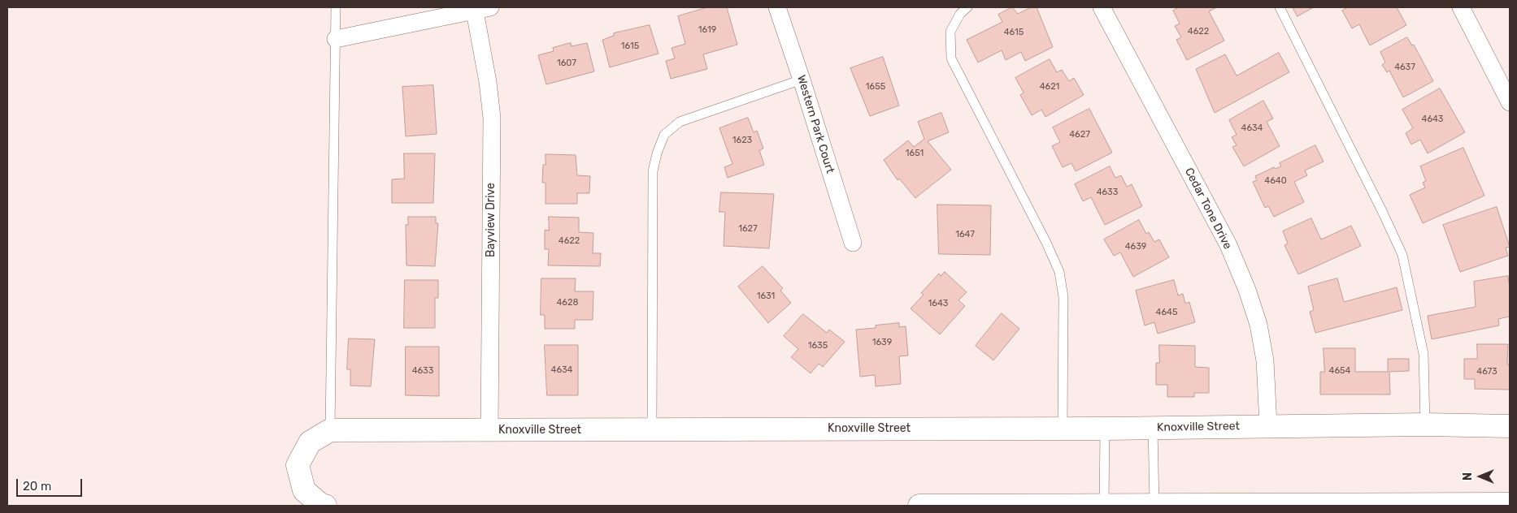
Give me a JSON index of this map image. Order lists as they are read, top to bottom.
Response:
{
  "streets": {
    "street": [
      "Western Park Court",
      "Cedar Tone Drive",
      "Bayview Drive",
      "Knoxville Street"
    ]
  },
  "crossings": [
    ["Cedar Tone Drive", "Knoxville Street"],
    ["Bayview Drive", "Knoxville Street"]
  ],
  "house_numbers": [
    "1619",
    "4622",
    "4615",
    "1615",
    "1607",
    "4637",
    "1655",
    "4621",
    "4643",
    "4634",
    "4627",
    "1623",
    "1651",
    "4640",
    "4633",
    "1627",
    "1647",
    "4622",
    "4639",
    "1631",
    "4628",
    "1643",
    "4645",
    "1639",
    "1635",
    "4634",
    "4633",
    "4654",
    "4673"
  ],
  "scale_bar": "20 m",
  "north": "left"
}
